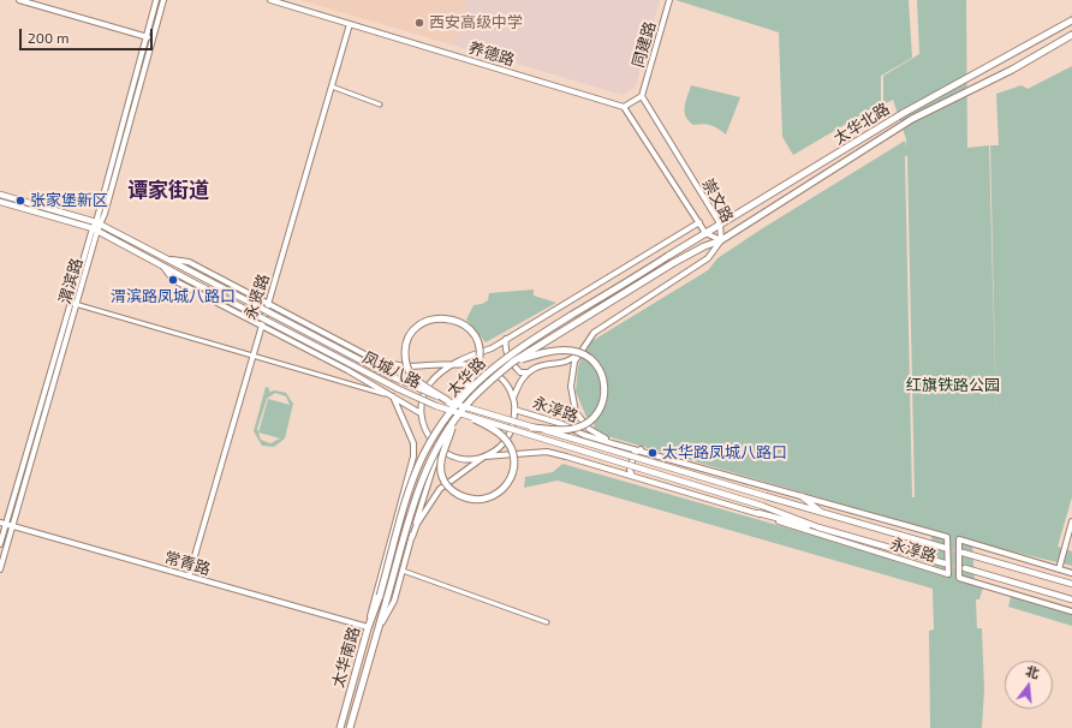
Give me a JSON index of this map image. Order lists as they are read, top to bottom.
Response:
{
  "streets": {
    "main road": [
      "太华北路",
      "凤城八路",
      "太华路",
      "永淳路",
      "太华南路"
    ],
    "street": [
      "同建路",
      "养德路",
      "崇文路",
      "渭滨路",
      "永贤路",
      "常青路"
    ]
  },
  "crossings": [
    ["同建路", "崇文路"],
    ["养德路", "崇文路"],
    ["养德路", "永贤路"],
    ["太华北路", "崇文路"],
    ["太华北路", "太华路"],
    ["渭滨路", "凤城八路"],
    ["渭滨路", "常青路"],
    ["永贤路", "凤城八路"],
    ["永贤路", "常青路"],
    ["凤城八路", "永淳路"],
    ["太华路", "太华南路"],
    ["常青路", "太华南路"]
  ],
  "districts": ["谭家街道"],
  "parks": ["红旗铁路公园"],
  "places": [
    "西安高级中学",
    "张家堡新区",
    "渭滨路凤城八路口",
    "太华路凤城八路口"
  ],
  "scale_bar": "200 m",
  "north": "top"
}
